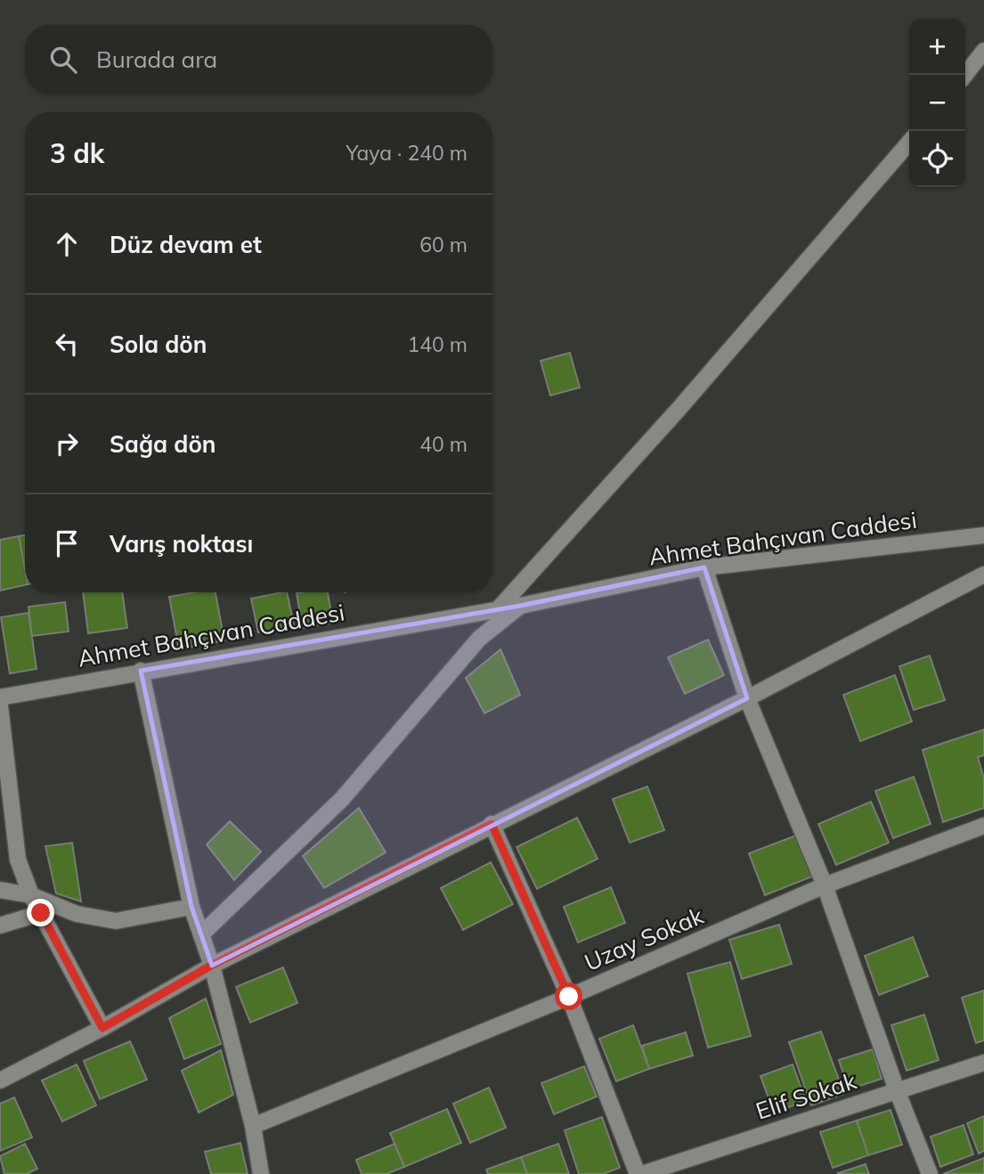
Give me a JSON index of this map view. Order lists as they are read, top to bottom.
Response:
{
  "streets": {
    "street": ["Ahmet Bahçıvan Caddesi", "Uzay Sokak", "Elif Sokak"]
  },
  "page": {
    "map_buttons": ["+", "−"],
    "search": "Burada ara",
    "heading": ["3 dk", "Yaya · 240 m"],
    "list": [
      ["Düz devam et", "60 m"],
      ["Sola dön", "140 m"],
      ["Sağa dön", "40 m"],
      "Varış noktası"
    ]
  }
}
